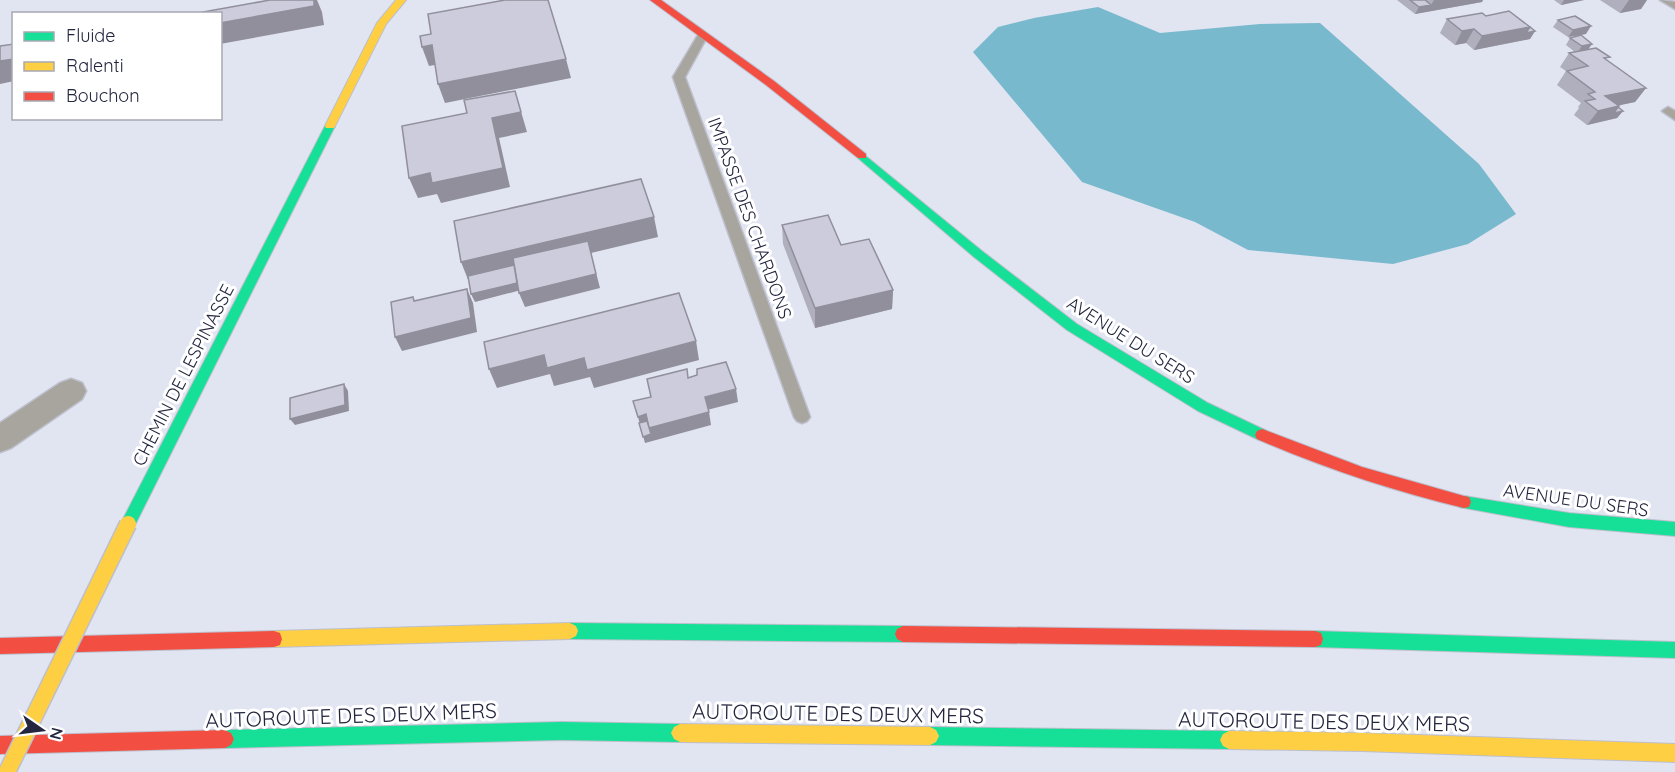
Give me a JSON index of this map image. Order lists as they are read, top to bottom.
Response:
{
  "streets": {
    "main road": ["AVENUE DU SERS", "CHEMIN DE LESPINASSE", "AUTOROUTE DES DEUX MERS"],
    "lane": ["IMPASSE DES CHARDONS"]
  },
  "crossings": [
    ["IMPASSE DES CHARDONS", "AVENUE DU SERS"]
  ],
  "legend": ["Fluide", "Ralenti", "Bouchon"],
  "north": "right"
}
